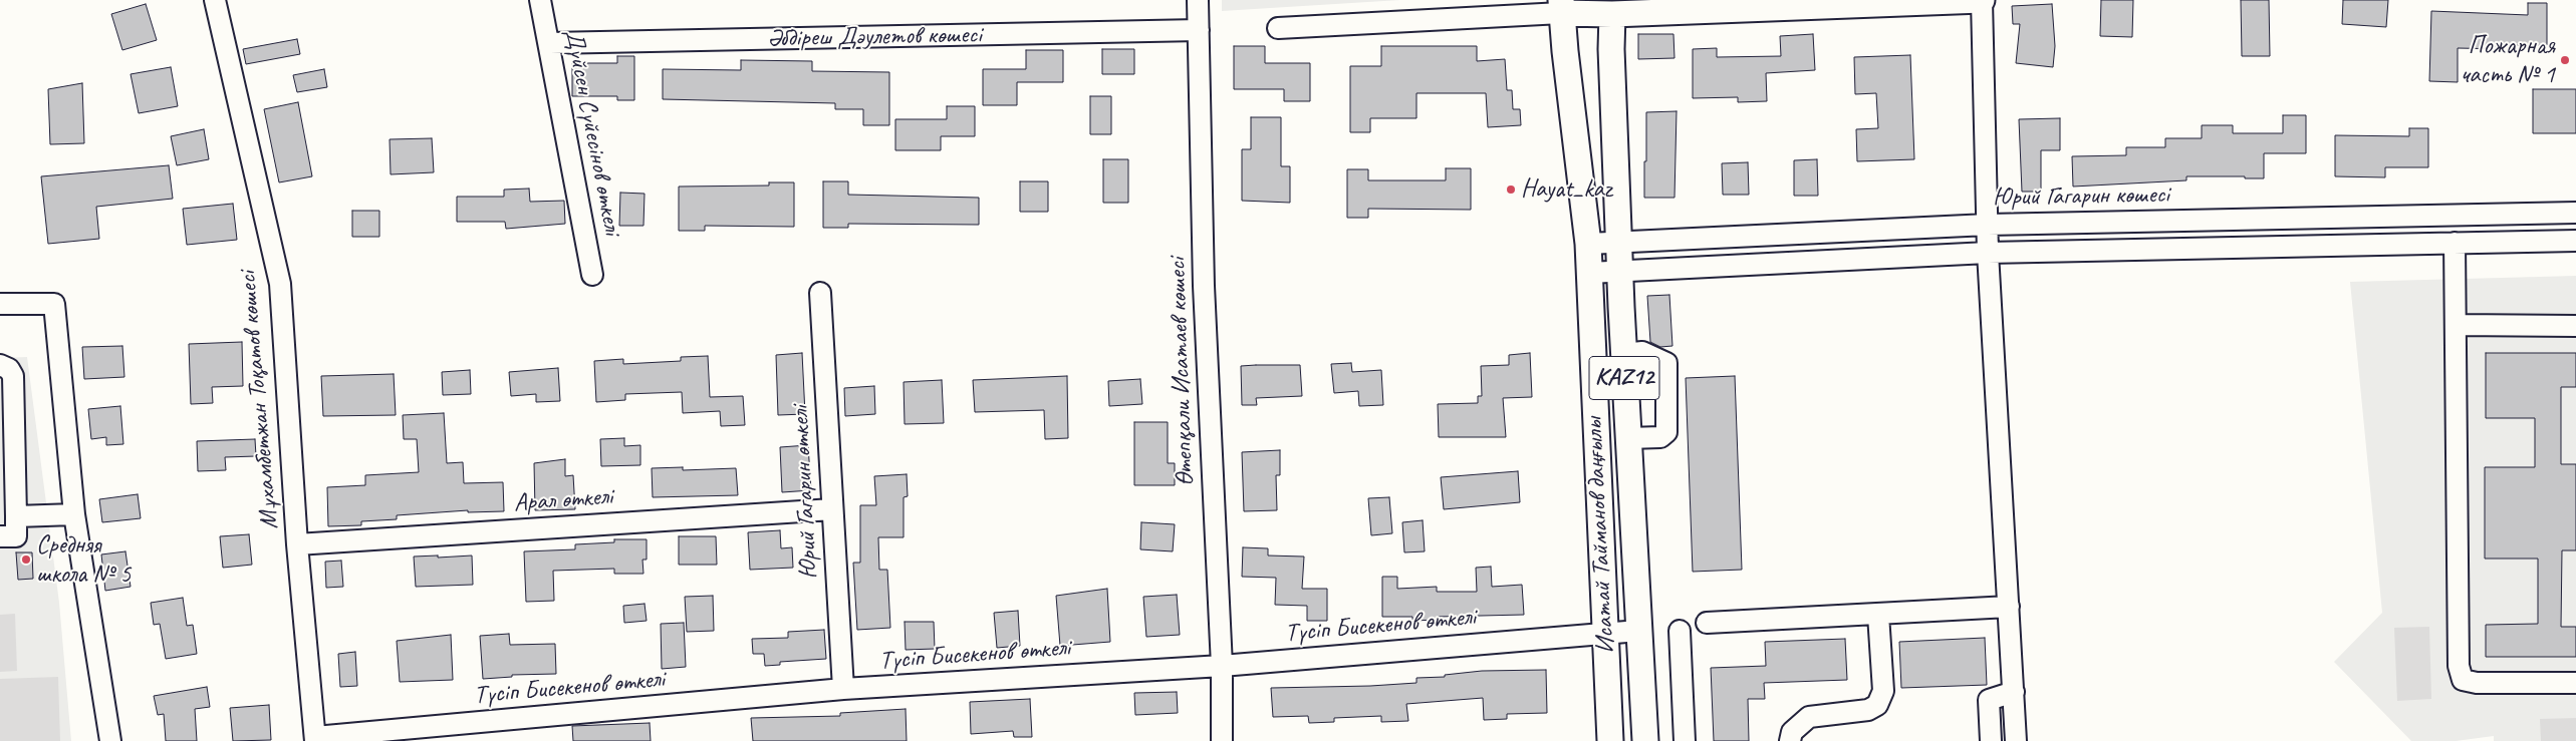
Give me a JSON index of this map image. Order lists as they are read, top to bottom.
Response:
{
  "streets": {
    "main road": ["KAZ12", "Исатай Тайманов даңғылы"],
    "street": [
      "Әбдіреш Дәулетов көшесі",
      "Дүйсен Сүйесінов өткелі",
      "Юрий Гагарин көшесі",
      "Өтепқали Исатаев көшесі",
      "Мұхамбетжан Тоқатов көшесі",
      "Юрий Гагарин өткелі",
      "Арал өткелі",
      "Түсіп Бисекенов өткелі"
    ]
  },
  "crossings": [
    ["Әбдіреш Дәулетов көшесі", "Дүйсен Сүйесінов өткелі"],
    ["Әбдіреш Дәулетов көшесі", "Өтепқали Исатаев көшесі"],
    ["Юрий Гагарин көшесі", "Исатай Тайманов даңғылы"],
    ["Өтепқали Исатаев көшесі", "Түсіп Бисекенов өткелі"],
    ["Мұхамбетжан Тоқатов көшесі", "Арал өткелі"],
    ["Мұхамбетжан Тоқатов көшесі", "Түсіп Бисекенов өткелі"],
    ["Юрий Гагарин өткелі", "Арал өткелі"],
    ["Юрий Гагарин өткелі", "Түсіп Бисекенов өткелі"],
    ["Исатай Тайманов даңғылы", "Түсіп Бисекенов өткелі"]
  ],
  "places": ["Пожарная часть № 1", "Hayat_kaz", "Средняя школа № 5"]
}
